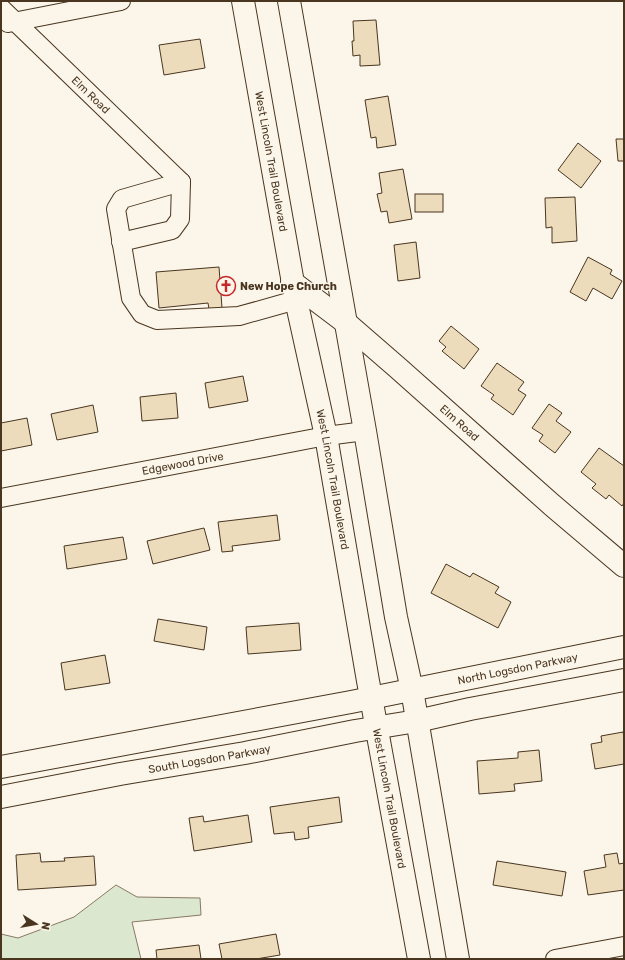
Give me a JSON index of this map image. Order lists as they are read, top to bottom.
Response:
{
  "streets": {
    "main road": [
      "Elm Road",
      "West Lincoln Trail Boulevard",
      "North Logsdon Parkway",
      "South Logsdon Parkway"
    ],
    "street": ["Edgewood Drive"]
  },
  "crossings": [
    ["Elm Road", "West Lincoln Trail Boulevard"],
    ["West Lincoln Trail Boulevard", "Edgewood Drive"],
    ["West Lincoln Trail Boulevard", "South Logsdon Parkway"]
  ],
  "places": {
    "church": ["New Hope Church"]
  },
  "north": "right"
}
